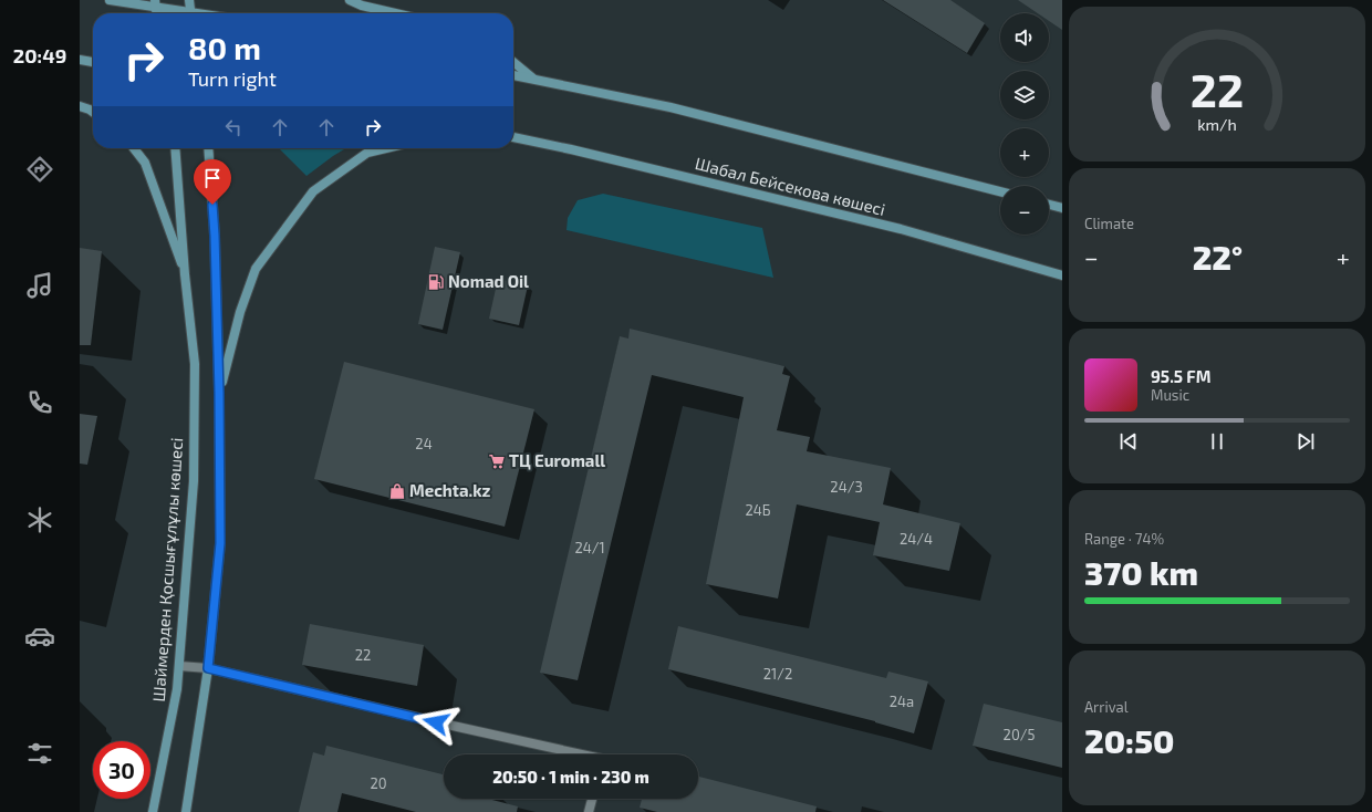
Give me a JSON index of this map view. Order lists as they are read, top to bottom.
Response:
{
  "streets": {
    "main road": ["Шабал Бейсекова көшесі", "Шаймерден Қосшығұлұлы көшесі"]
  },
  "places": {
    "fuel station": ["Nomad Oil"],
    "supermarket": ["ТЦ Euromall"],
    "shop": ["Mechta.kz"]
  },
  "house_numbers": [
    "24",
    "24/3",
    "24Б",
    "24/4",
    "24/1",
    "22",
    "21/2",
    "24а",
    "20/5",
    "20"
  ],
  "page": {
    "tabs": "20:49",
    "map_buttons": ["+", "−"],
    "turn": ["80 m", "Turn right"],
    "tile": [
      "Climate",
      ["Range · 74%", "370 km"],
      ["Arrival", "20:50"]
    ],
    "heat": ["−", "22°", "+"],
    "song": ["95.5 FM", "Music"],
    "limit": "30",
    "trip": "20:50 · 1 min · 230 m",
    "gauge": ["22", "km/h"]
  }
}
